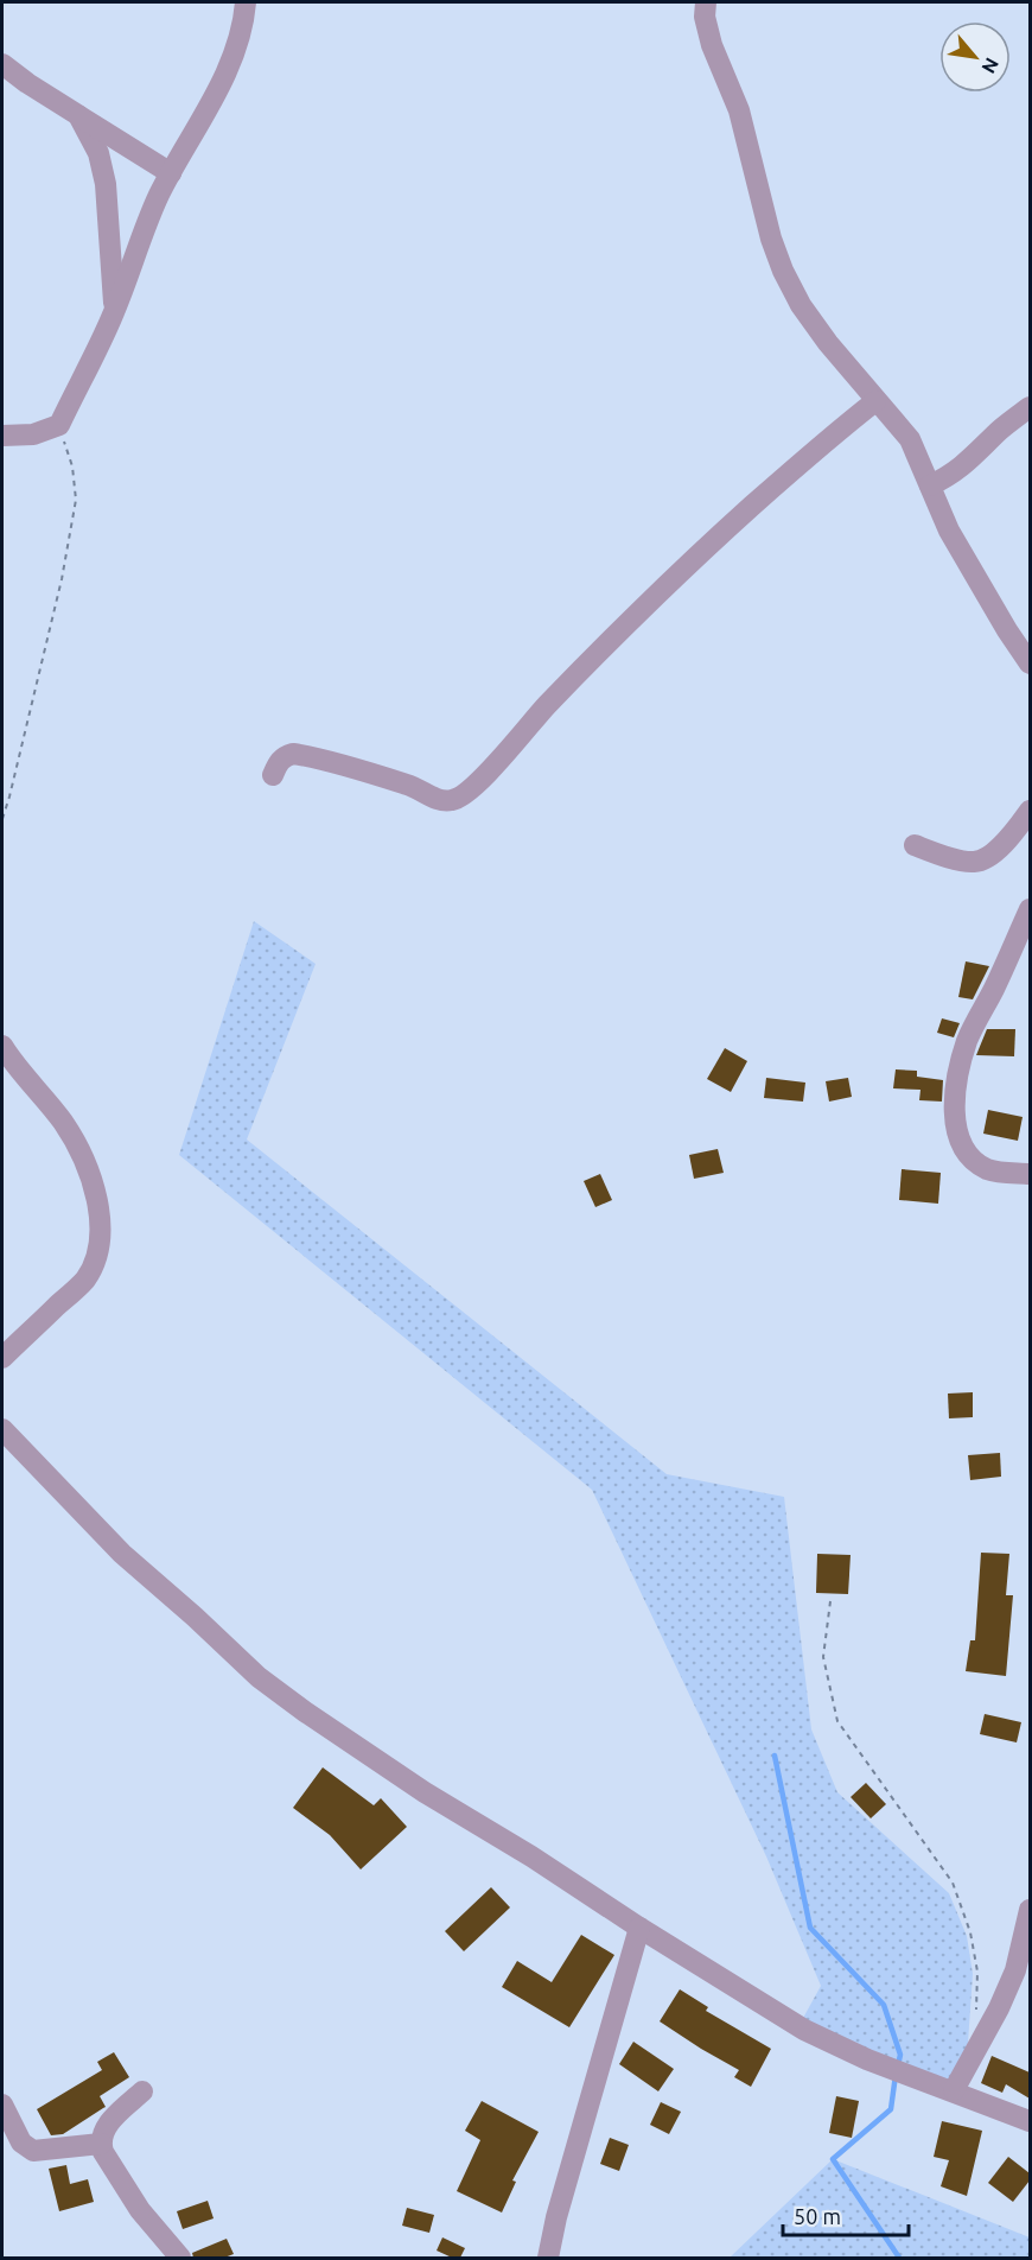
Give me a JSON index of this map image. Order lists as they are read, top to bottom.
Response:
{
  "scale_bar": "50 m",
  "north": "bottom right"
}
